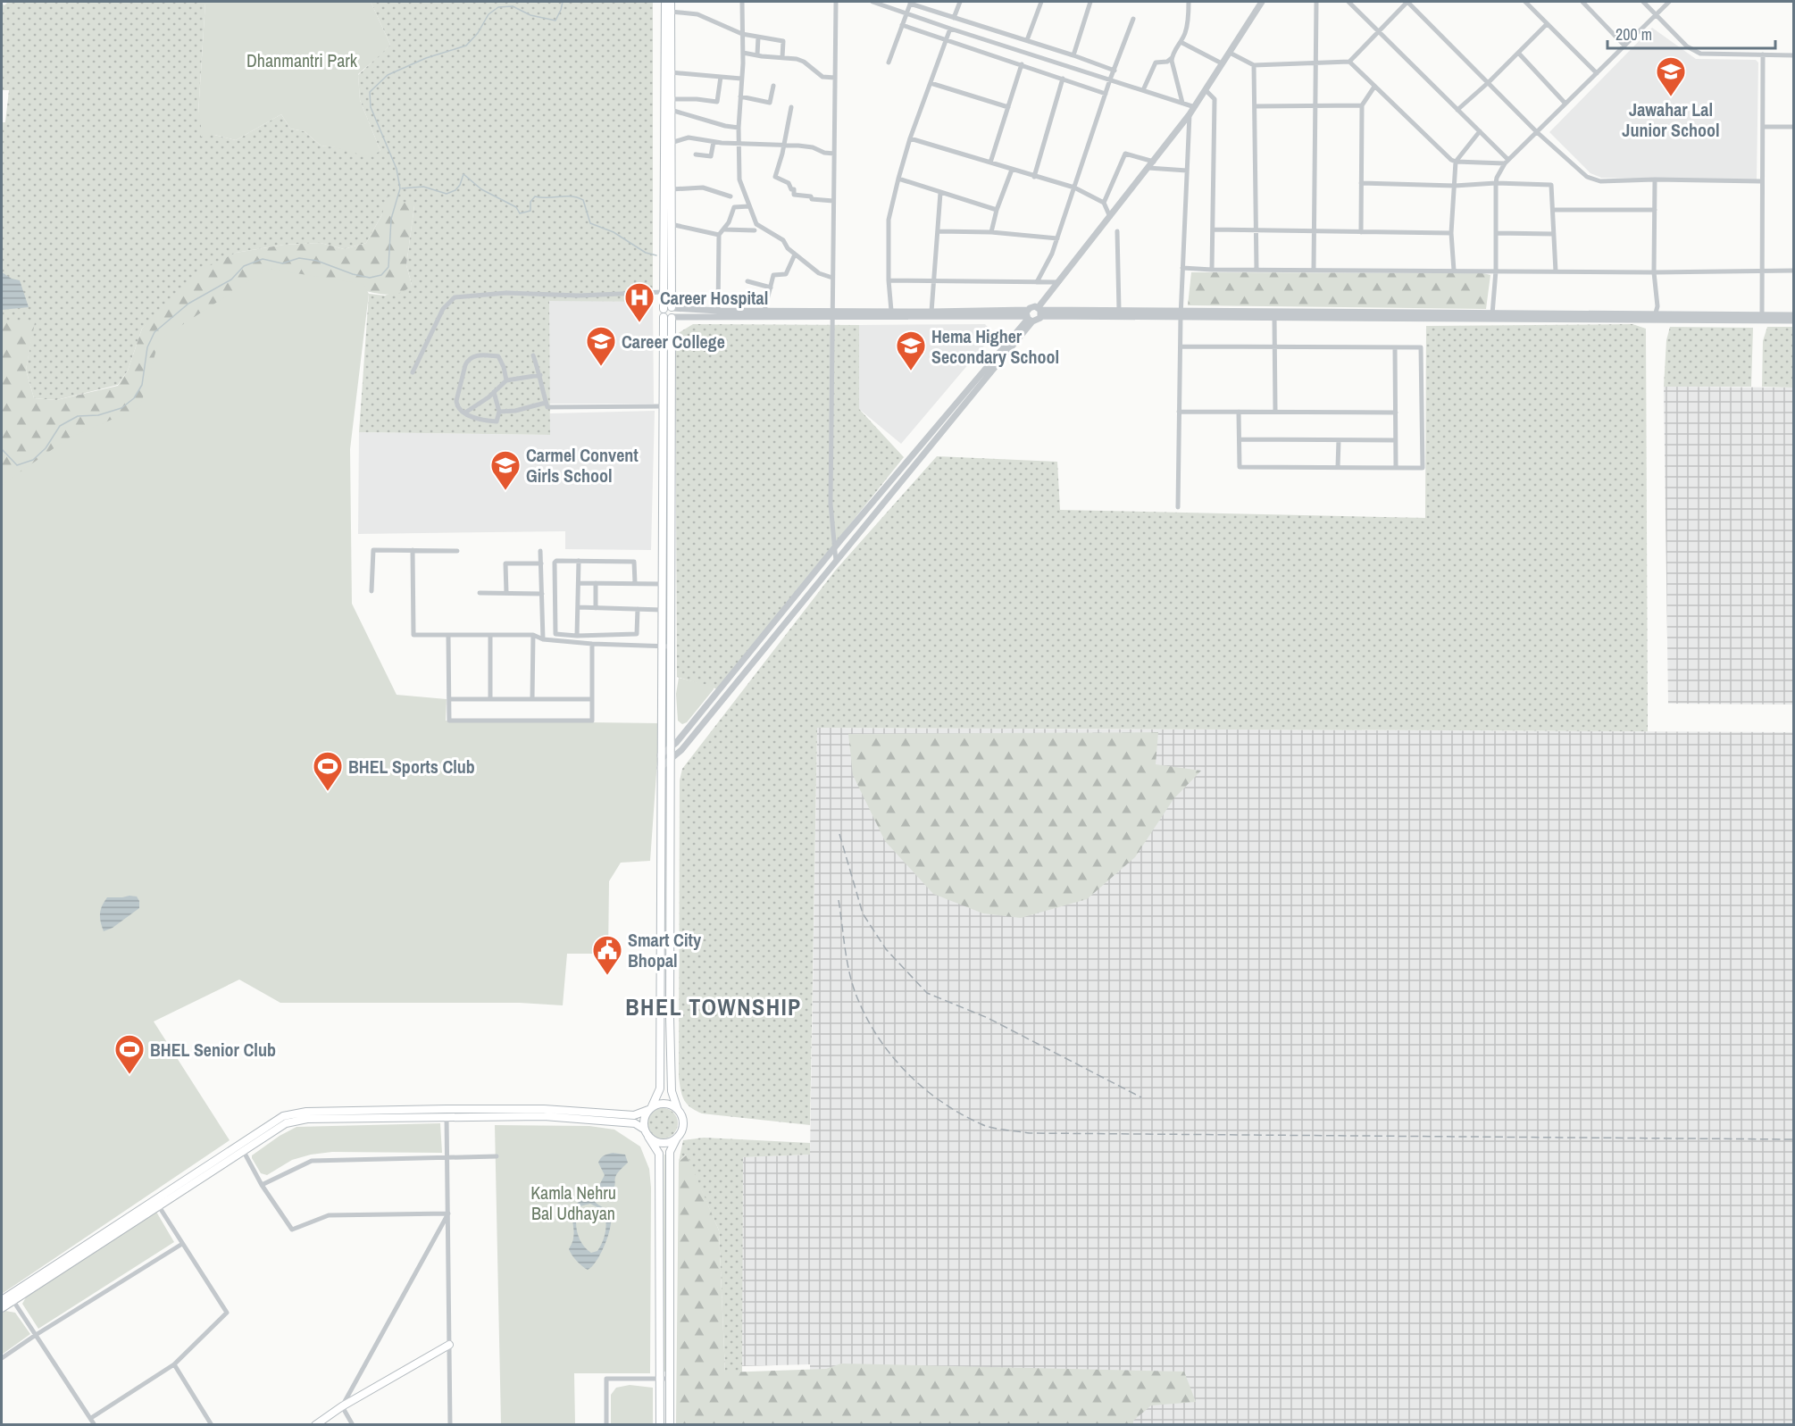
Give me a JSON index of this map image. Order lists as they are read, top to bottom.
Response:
{
  "districts": ["BHEL TOWNSHIP"],
  "parks": ["Dhanmantri Park", "Kamla Nehru Bal Udhayan"],
  "places": {
    "school or university": [
      "Jawahar Lal Junior School",
      "Career College",
      "Hema Higher Secondary School",
      "Carmel Convent Girls School"
    ],
    "hospital": ["Career Hospital"],
    "sports": ["BHEL Sports Club", "BHEL Senior Club"],
    "public building": ["Smart City Bhopal"]
  },
  "scale_bar": "200 m"
}
